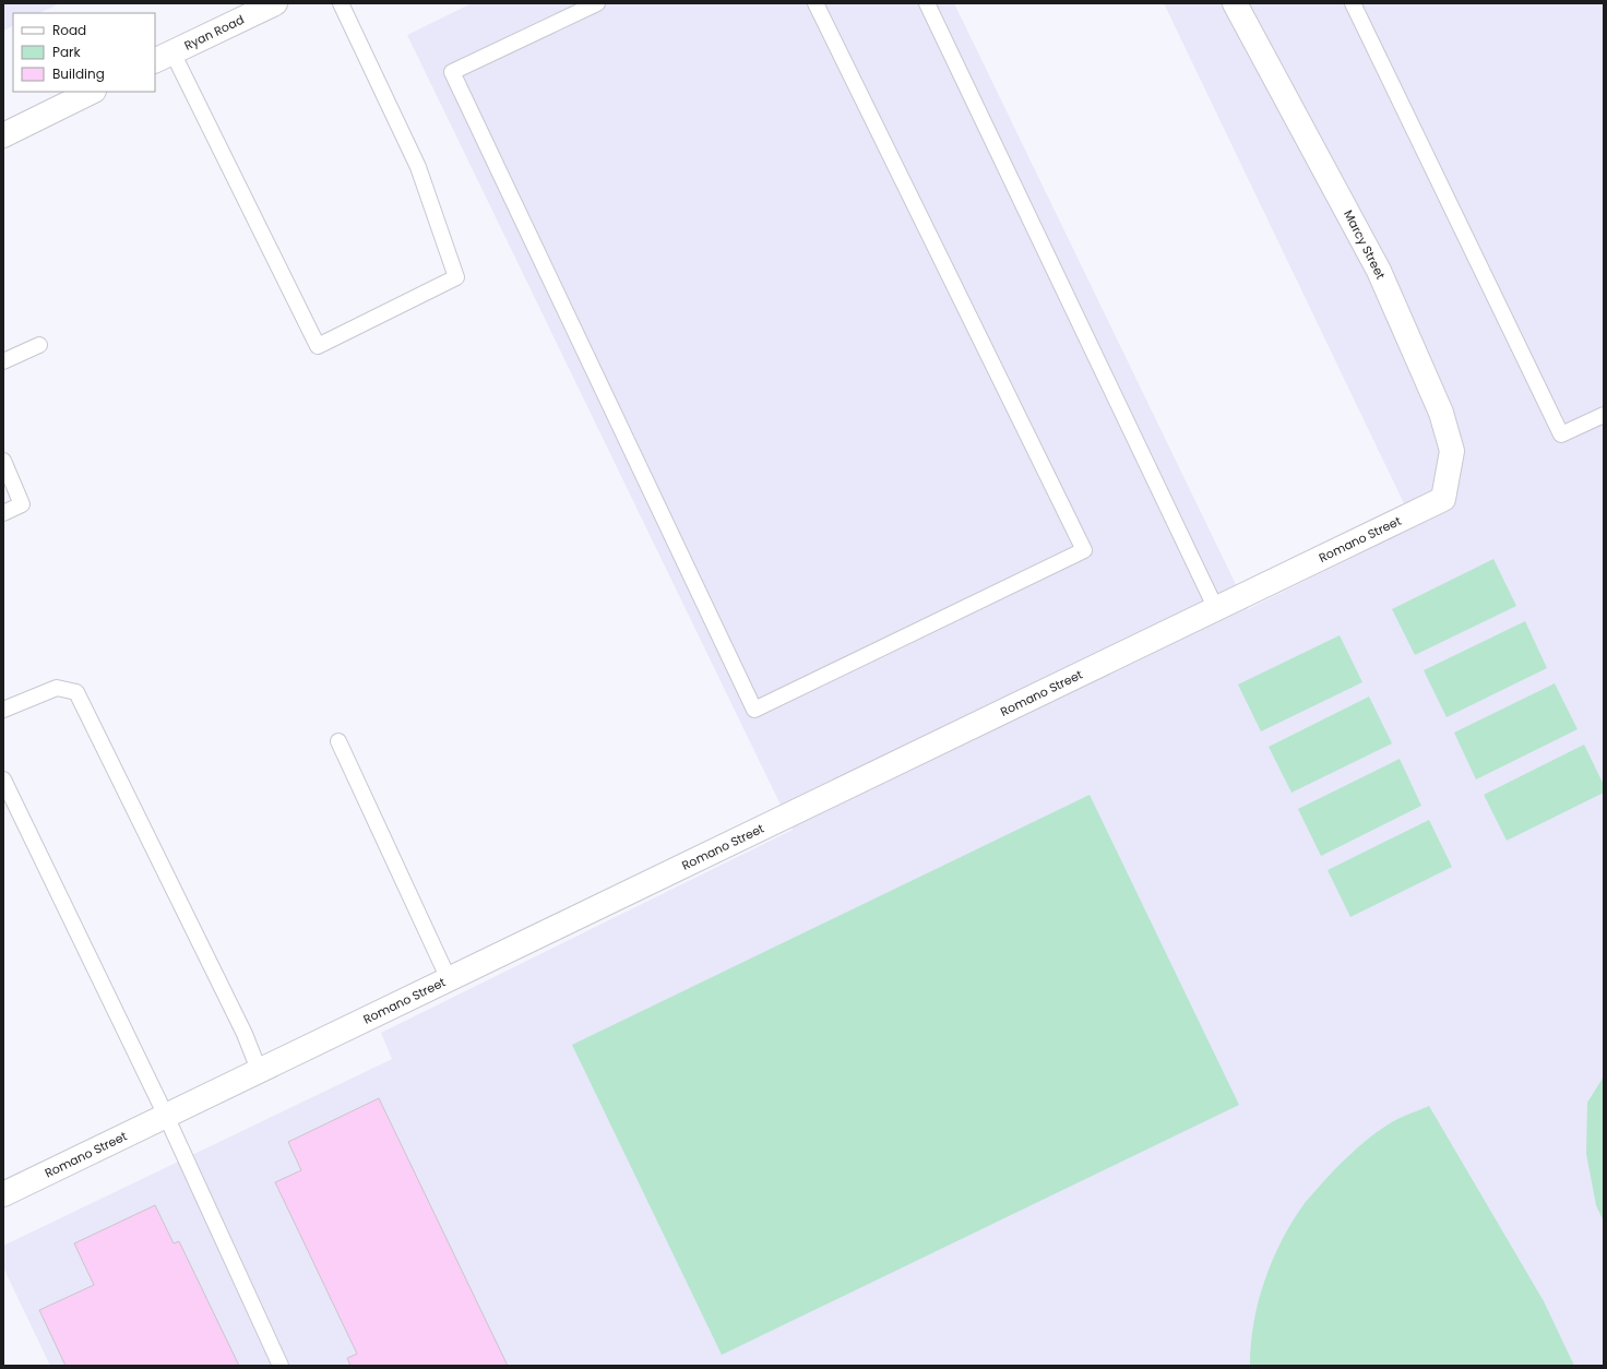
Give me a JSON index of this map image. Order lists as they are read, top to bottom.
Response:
{
  "streets": {
    "street": ["Ryan Road", "Marcy Street", "Romano Street"]
  },
  "crossings": [
    ["Marcy Street", "Romano Street"]
  ],
  "legend": ["Road", "Park", "Building"]
}
